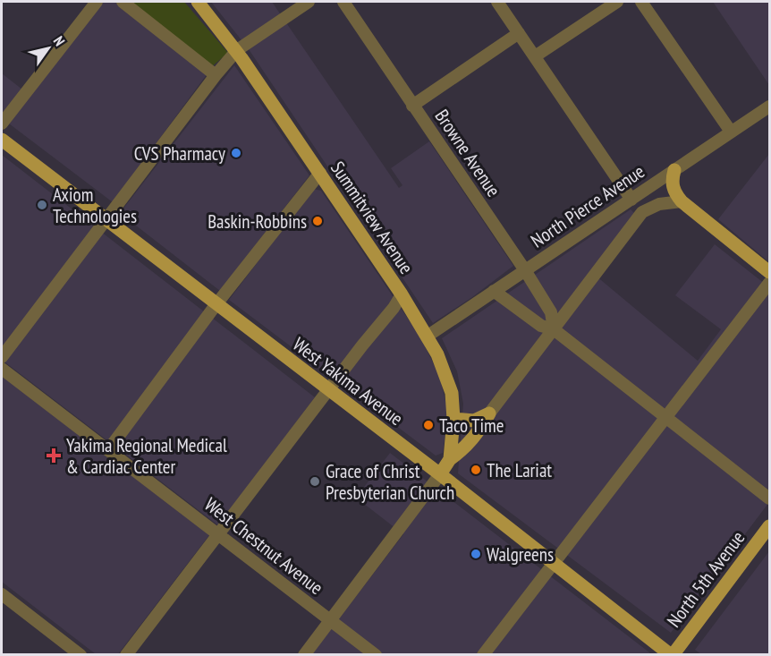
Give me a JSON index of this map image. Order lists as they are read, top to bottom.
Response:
{
  "streets": {
    "main road": ["Summitview Avenue", "West Yakima Avenue", "North 5th Avenue"],
    "street": ["Browne Avenue", "North Pierce Avenue", "West Chestnut Avenue"]
  },
  "crossings": [
    ["Browne Avenue", "North Pierce Avenue"],
    ["North Pierce Avenue", "Summitview Avenue"],
    ["Summitview Avenue", "West Yakima Avenue"],
    ["West Yakima Avenue", "North 5th Avenue"]
  ],
  "places": {
    "other": [
      "CVS Pharmacy",
      "Axiom Technologies",
      "Baskin-Robbins",
      "Taco Time",
      "The Lariat",
      "Grace of Christ Presbyterian Church",
      "Walgreens"
    ],
    "health": ["Yakima Regional Medical & Cardiac Center"]
  },
  "north": "top right"
}
